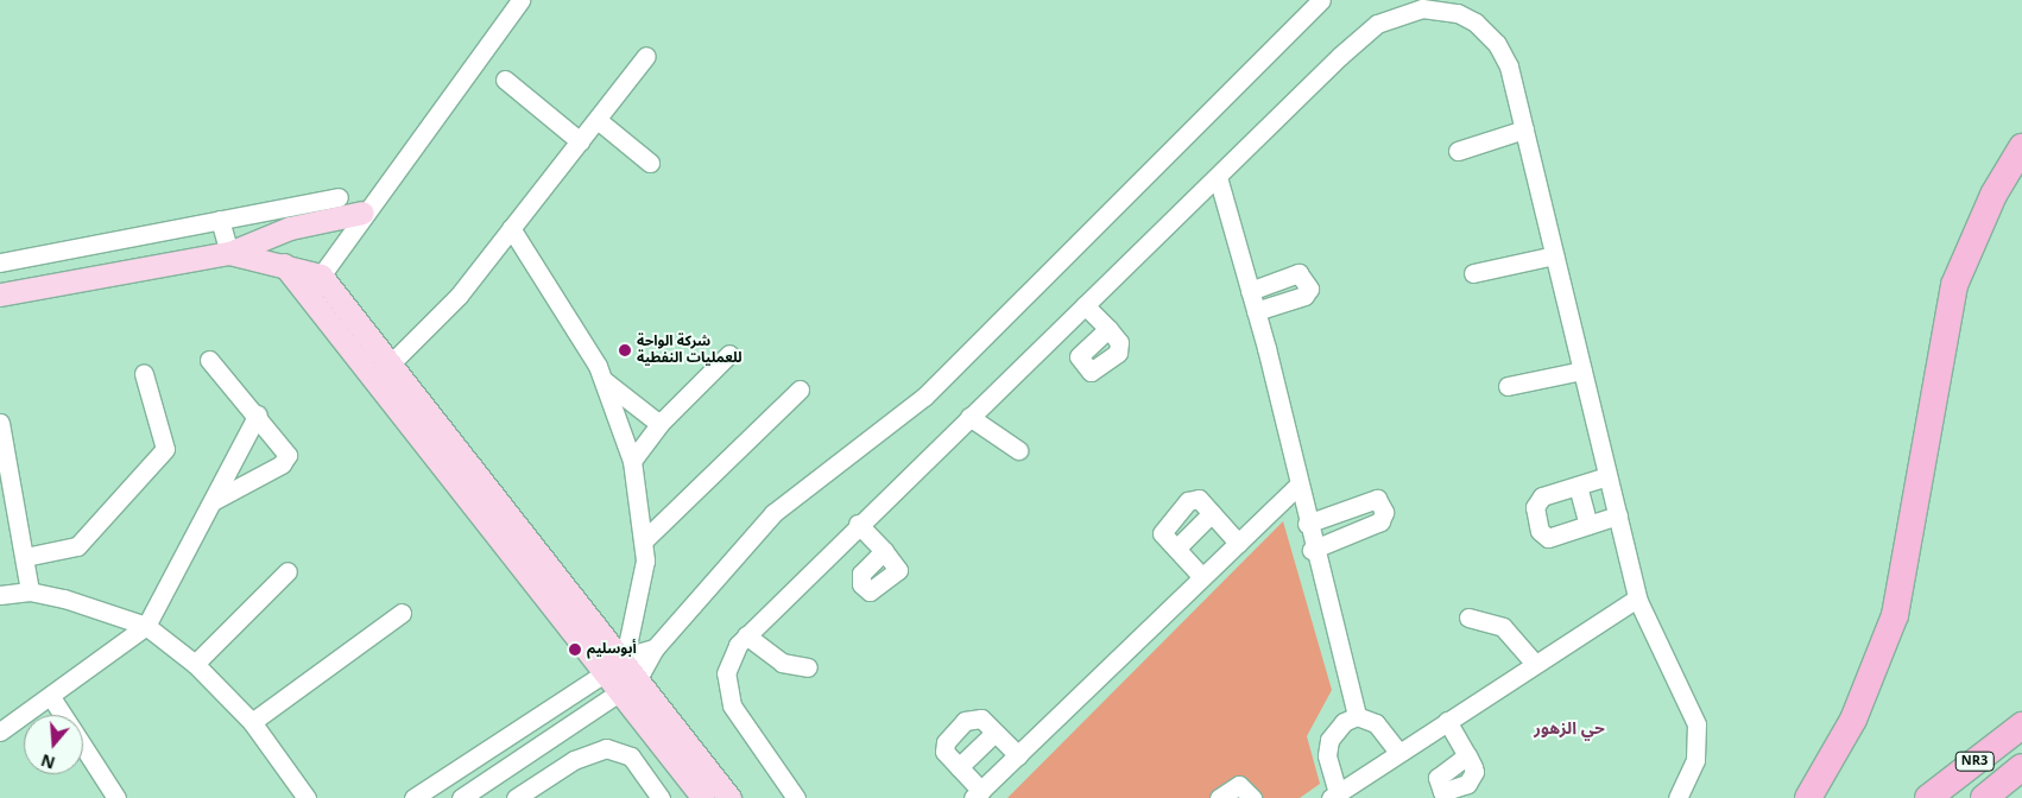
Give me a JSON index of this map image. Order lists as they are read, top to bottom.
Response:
{
  "streets": {
    "highway": ["NR3"]
  },
  "districts": ["حي الزهور"],
  "places": ["شركة الواحة للعمليات النفطية", "أبوسليم"],
  "north": "bottom"
}
